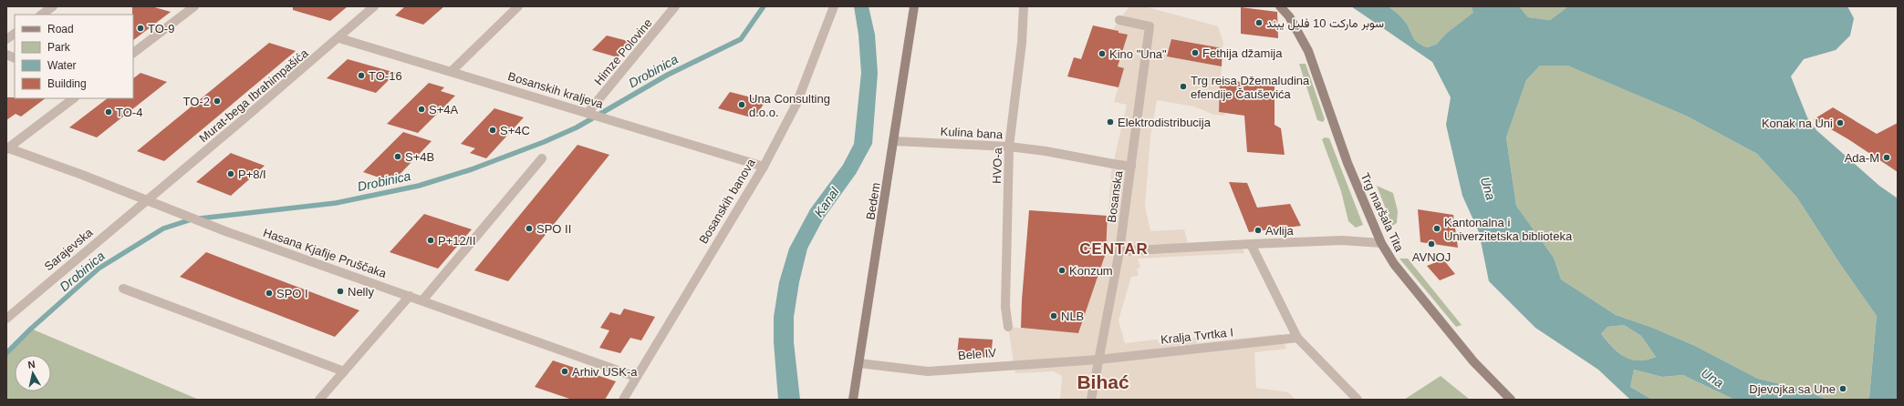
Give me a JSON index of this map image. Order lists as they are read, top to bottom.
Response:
{
  "streets": {
    "main road": ["Bedem", "Trg maršala Tita"],
    "street": [
      "Himze Polovine",
      "Bosanskih kraljeva",
      "Murat-bega Ibrahimpašića",
      "Kulina bana",
      "HVO-a",
      "Bosanska",
      "Bosanskih banova",
      "Sarajevska",
      "Hasana Kjafije Pruščaka",
      "Kralja Tvrtka I",
      "Bele IV"
    ]
  },
  "crossings": [
    ["Himze Polovine", "Bosanskih kraljeva"],
    ["Bosanskih kraljeva", "Murat-bega Ibrahimpašića"],
    ["Bosanskih kraljeva", "Bosanskih banova"],
    ["Murat-bega Ibrahimpašića", "Sarajevska"],
    ["Murat-bega Ibrahimpašića", "Hasana Kjafije Pruščaka"],
    ["Kulina bana", "HVO-a"],
    ["Kulina bana", "Bosanska"],
    ["Kulina bana", "Bedem"],
    ["Bosanska", "Kralja Tvrtka I"],
    ["Bosanska", "Bele IV"],
    ["Bosanskih banova", "Hasana Kjafije Pruščaka"],
    ["Bedem", "Bele IV"],
    ["Sarajevska", "Hasana Kjafije Pruščaka"],
    ["Kralja Tvrtka I", "Bele IV"]
  ],
  "districts": ["CENTAR", "Bihać"],
  "water": ["Drobinica", "Una", "Kanal"],
  "places": [
    "سوبر ماركت 10 فليل يبند",
    "TO-9",
    "Fethija džamija",
    "Kino \"Una\"",
    "TO-16",
    "Trg reisa Džemaludina efendije Čauševića",
    "TO-2",
    "Una Consulting d.o.o.",
    "S+4A",
    "TO-4",
    "Elektrodistribucija",
    "Konak na Uni",
    "S+4C",
    "S+4B",
    "Ada-M",
    "P+8/I",
    "SPO II",
    "Kantonalna i Univerzitetska biblioteka",
    "Avlija",
    "P+12/II",
    "AVNOJ",
    "Konzum",
    "Nelly",
    "SPO I",
    "NLB",
    "Arhiv USK-a",
    "Djevojka sa Une"
  ],
  "legend": [
    "Road",
    "Park",
    "Water",
    "Building"
  ],
  "north": "top"
}
